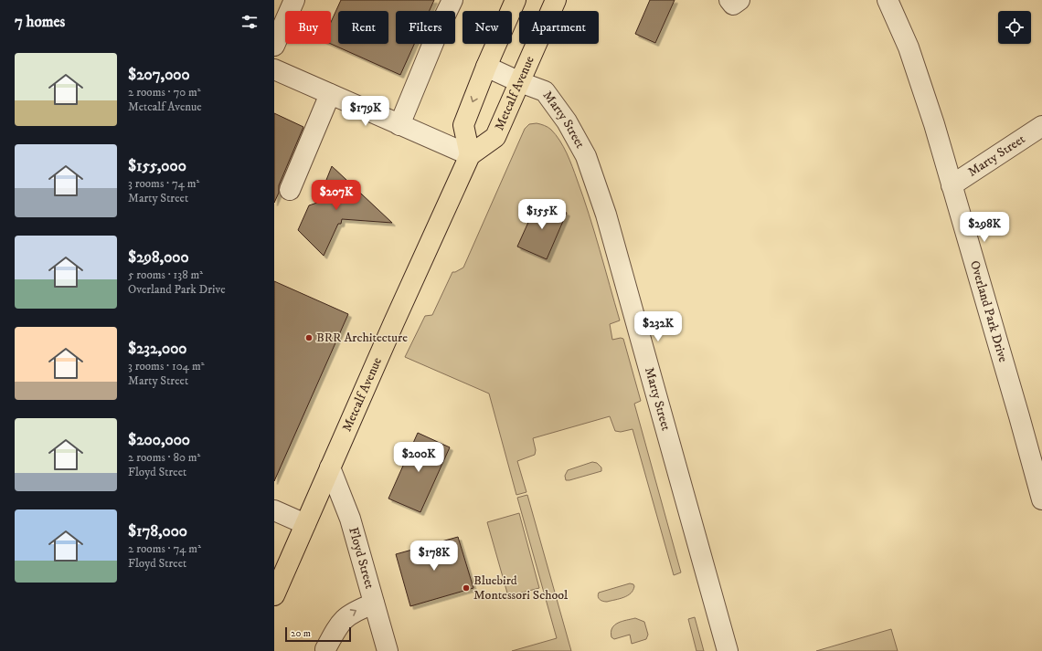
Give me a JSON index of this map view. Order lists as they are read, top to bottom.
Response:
{
  "streets": {
    "main road": ["Metcalf Avenue"],
    "street": ["Marty Street", "Overland Park Drive", "Floyd Street"]
  },
  "crossings": [
    ["Metcalf Avenue", "Marty Street"],
    ["Metcalf Avenue", "Floyd Street"],
    ["Marty Street", "Overland Park Drive"]
  ],
  "places": ["BRR Architecture", "Bluebird Montessori School"],
  "scale_bar": "20 m",
  "page": {
    "heading": "7 homes",
    "chip": [
      "Buy",
      "Rent",
      "Filters",
      "New",
      "Apartment"
    ],
    "list": [
      {
        "name": "$207,000",
        "note": "2 rooms · 70 m² · Metcalf Avenue"
      },
      {
        "name": "$155,000",
        "note": "3 rooms · 74 m² · Marty Street"
      },
      {
        "name": "$298,000",
        "note": "5 rooms · 138 m² · Overland Park Drive"
      },
      {
        "name": "$232,000",
        "note": "3 rooms · 104 m² · Marty Street"
      },
      {
        "name": "$200,000",
        "note": "2 rooms · 80 m² · Floyd Street"
      },
      {
        "name": "$178,000",
        "note": "2 rooms · 74 m² · Floyd Street"
      }
    ],
    "price": [
      "$179K",
      "$207K",
      "$155K",
      "$298K",
      "$232K",
      "$200K",
      "$178K"
    ],
    "scale": "20 m"
  }
}
